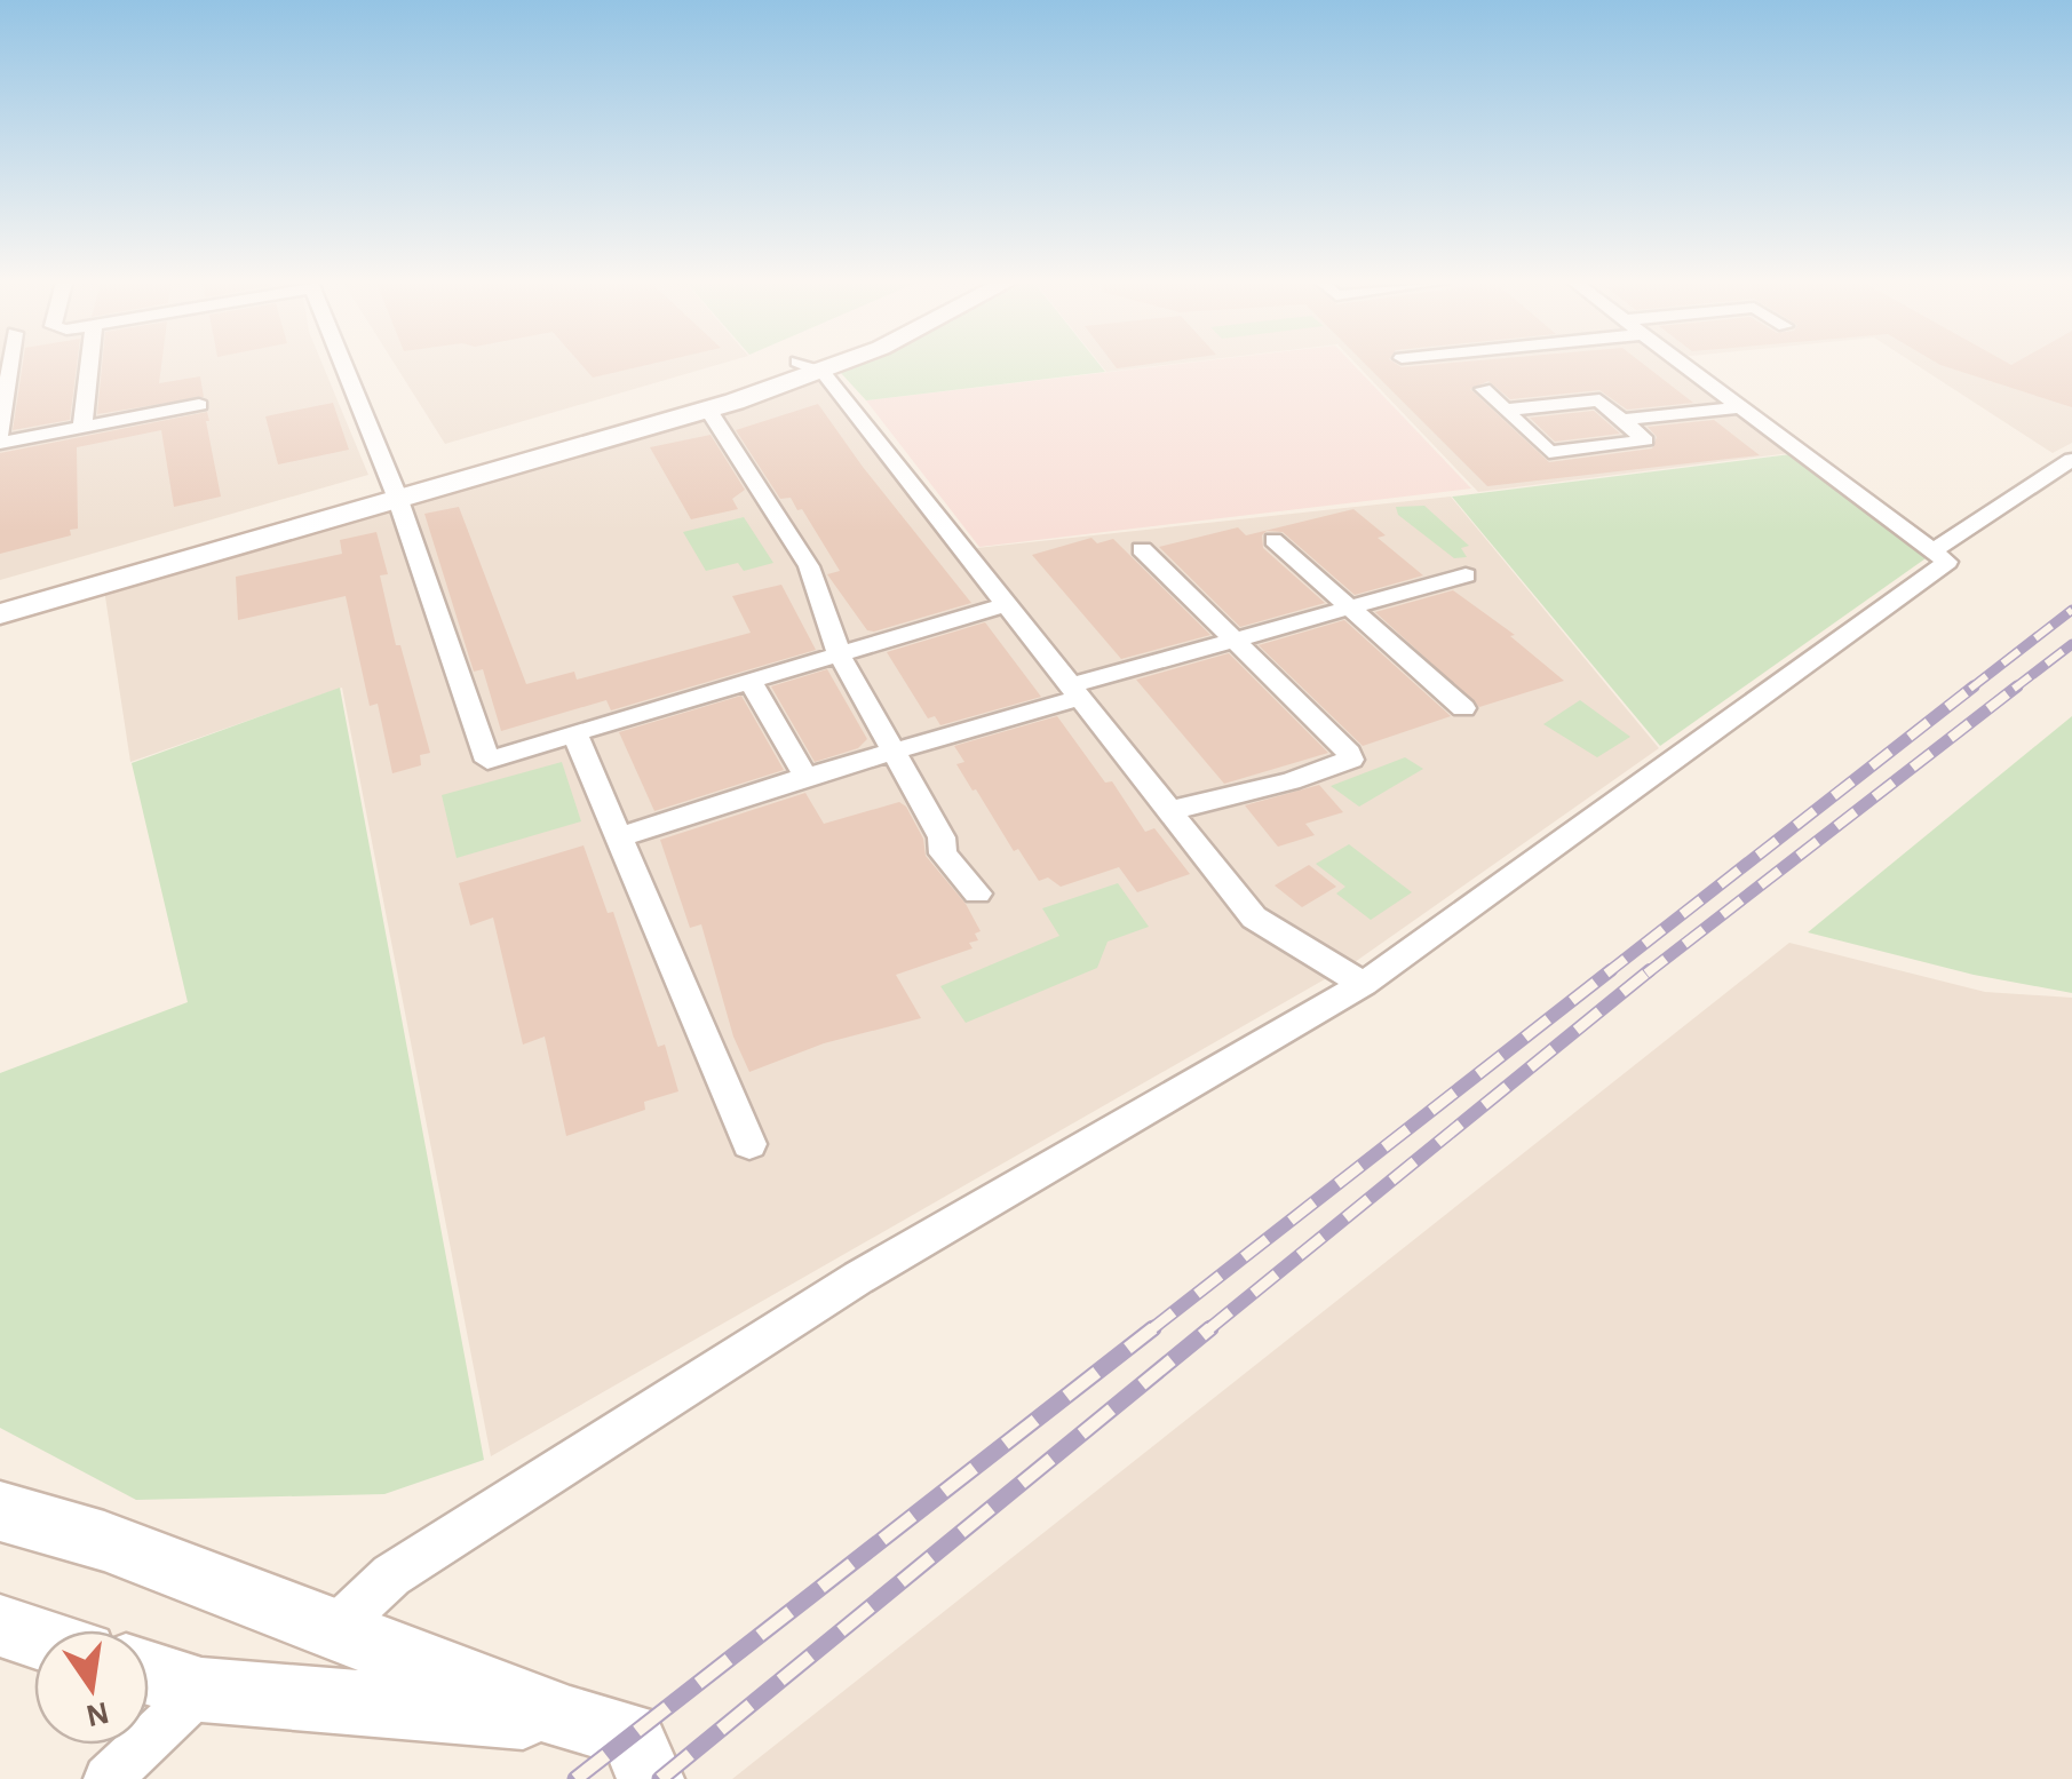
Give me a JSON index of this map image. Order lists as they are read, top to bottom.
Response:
{
  "north": "bottom"
}
